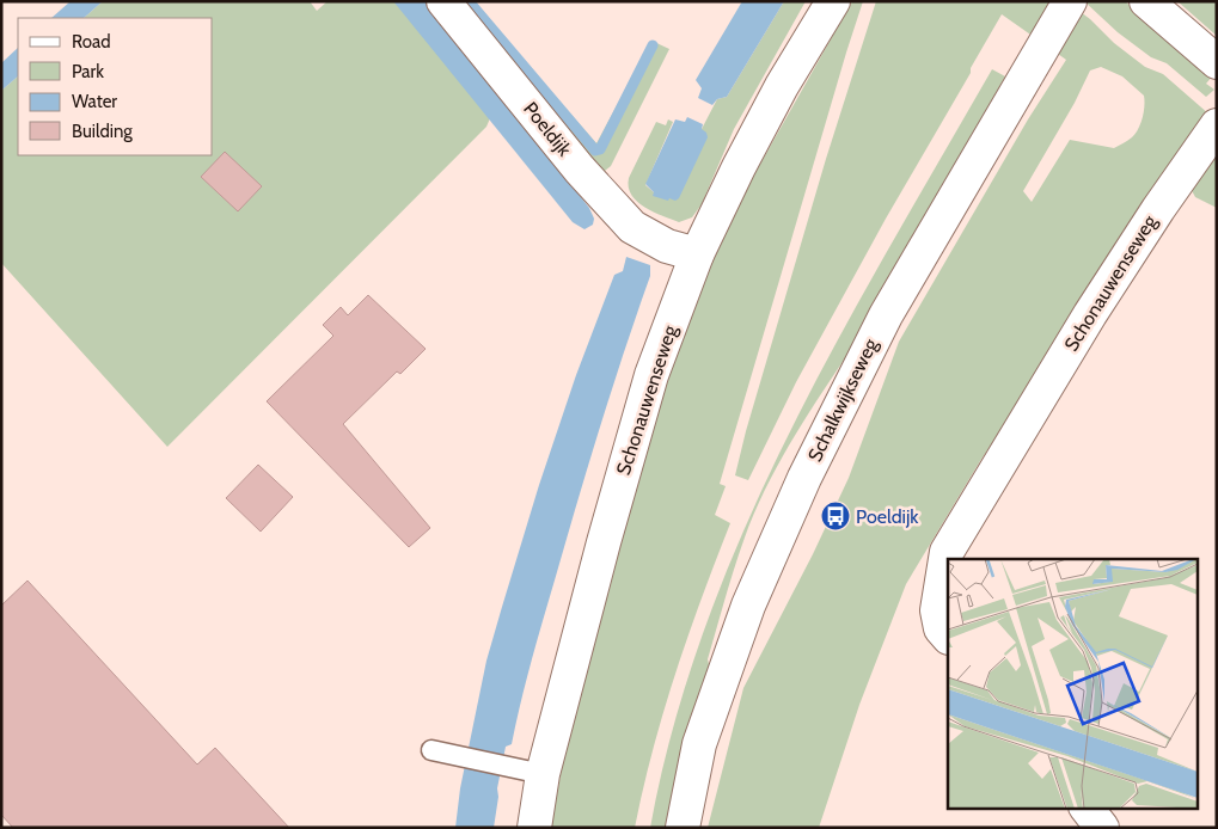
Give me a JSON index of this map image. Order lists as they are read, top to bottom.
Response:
{
  "streets": {
    "street": ["Poeldijk", "Schonauwenseweg", "Schalkwijkseweg"]
  },
  "crossings": [
    ["Poeldijk", "Schonauwenseweg"]
  ],
  "places": {
    "bus stop": ["Poeldijk"]
  },
  "legend": [
    "Road",
    "Park",
    "Water",
    "Building"
  ]
}
